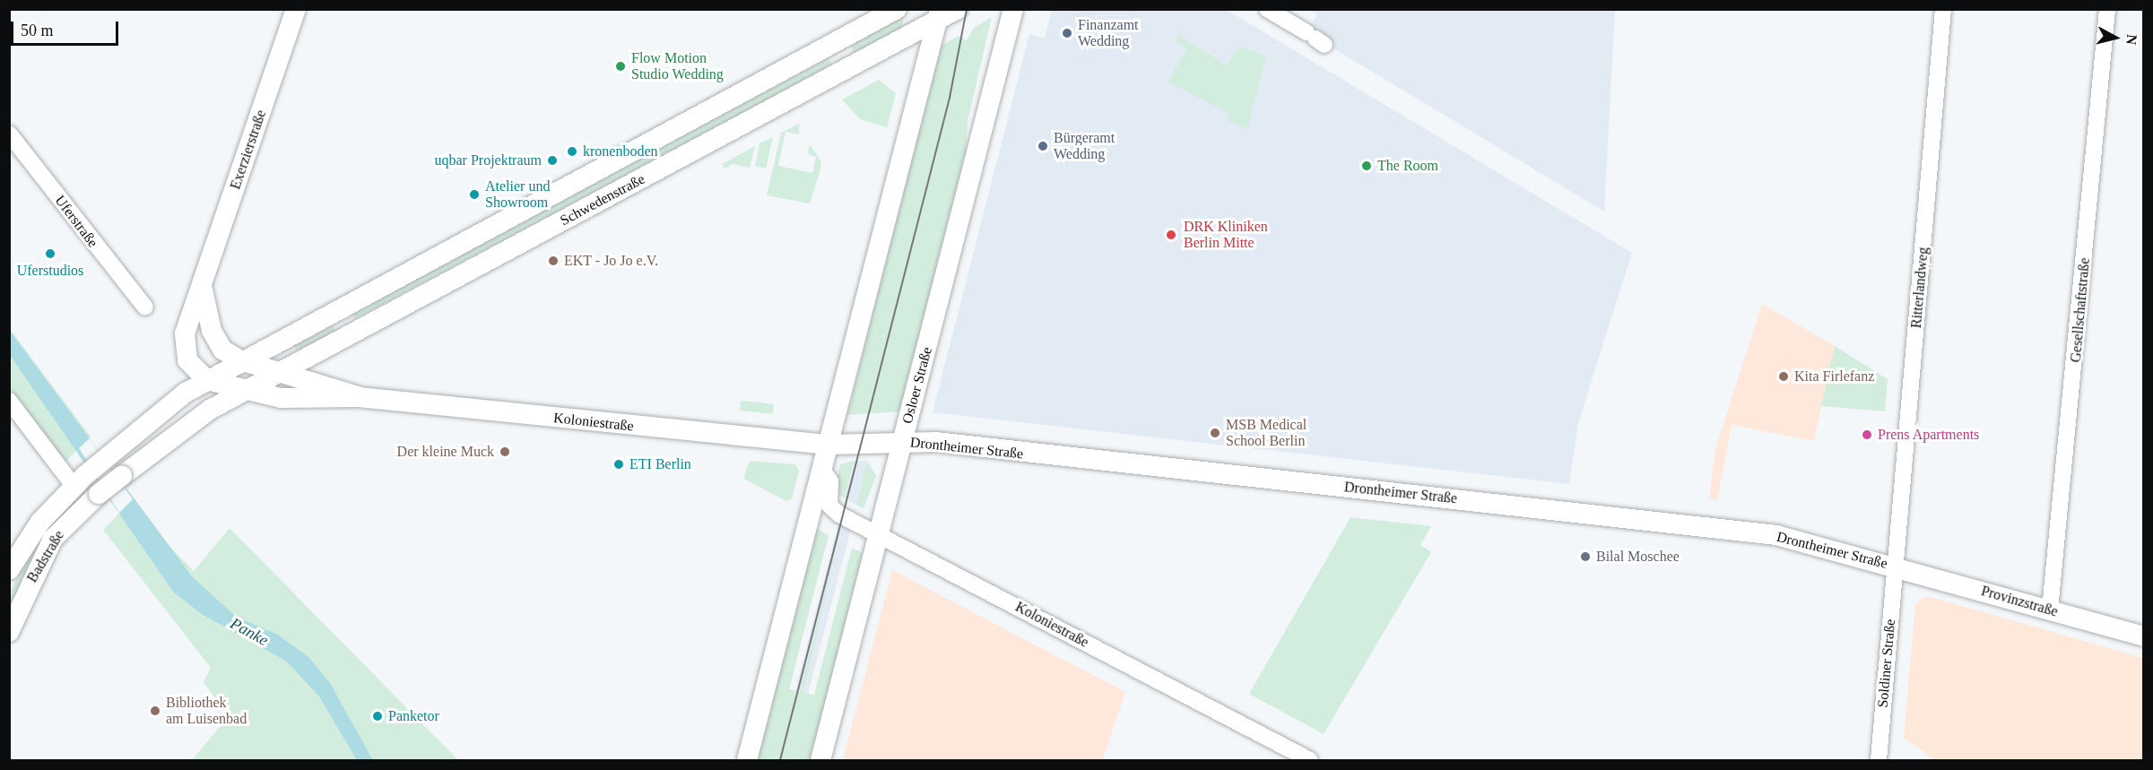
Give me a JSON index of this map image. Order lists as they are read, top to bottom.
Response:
{
  "streets": {
    "main road": [
      "Exerzierstraße",
      "Schwedenstraße",
      "Osloer Straße",
      "Koloniestraße",
      "Drontheimer Straße",
      "Badstraße",
      "Provinzstraße"
    ],
    "street": [
      "Uferstraße",
      "Ritterlandweg",
      "Gesellschaftstraße",
      "Soldiner Straße"
    ]
  },
  "crossings": [
    ["Exerzierstraße", "Koloniestraße"],
    ["Exerzierstraße", "Badstraße"],
    ["Schwedenstraße", "Koloniestraße"],
    ["Schwedenstraße", "Badstraße"],
    ["Ritterlandweg", "Drontheimer Straße"],
    ["Ritterlandweg", "Provinzstraße"],
    ["Ritterlandweg", "Soldiner Straße"],
    ["Gesellschaftstraße", "Provinzstraße"],
    ["Osloer Straße", "Koloniestraße"],
    ["Osloer Straße", "Drontheimer Straße"],
    ["Koloniestraße", "Drontheimer Straße"],
    ["Koloniestraße", "Badstraße"],
    ["Drontheimer Straße", "Provinzstraße"],
    ["Drontheimer Straße", "Soldiner Straße"],
    ["Provinzstraße", "Soldiner Straße"]
  ],
  "water": ["Panke"],
  "places": [
    "Finanzamt Wedding",
    "Flow Motion Studio Wedding",
    "Bürgeramt Wedding",
    "kronenboden",
    "uqbar Projektraum",
    "The Room",
    "Atelier und Showroom",
    "DRK Kliniken Berlin Mitte",
    "Uferstudios",
    "EKT - Jo Jo e.V.",
    "Kita Firlefanz",
    "MSB Medical School Berlin",
    "Prens Apartments",
    "Der kleine Muck",
    "ETI Berlin",
    "Bilal Moschee",
    "Bibliothek am Luisenbad",
    "Panketor"
  ],
  "scale_bar": "50 m",
  "north": "right"
}
